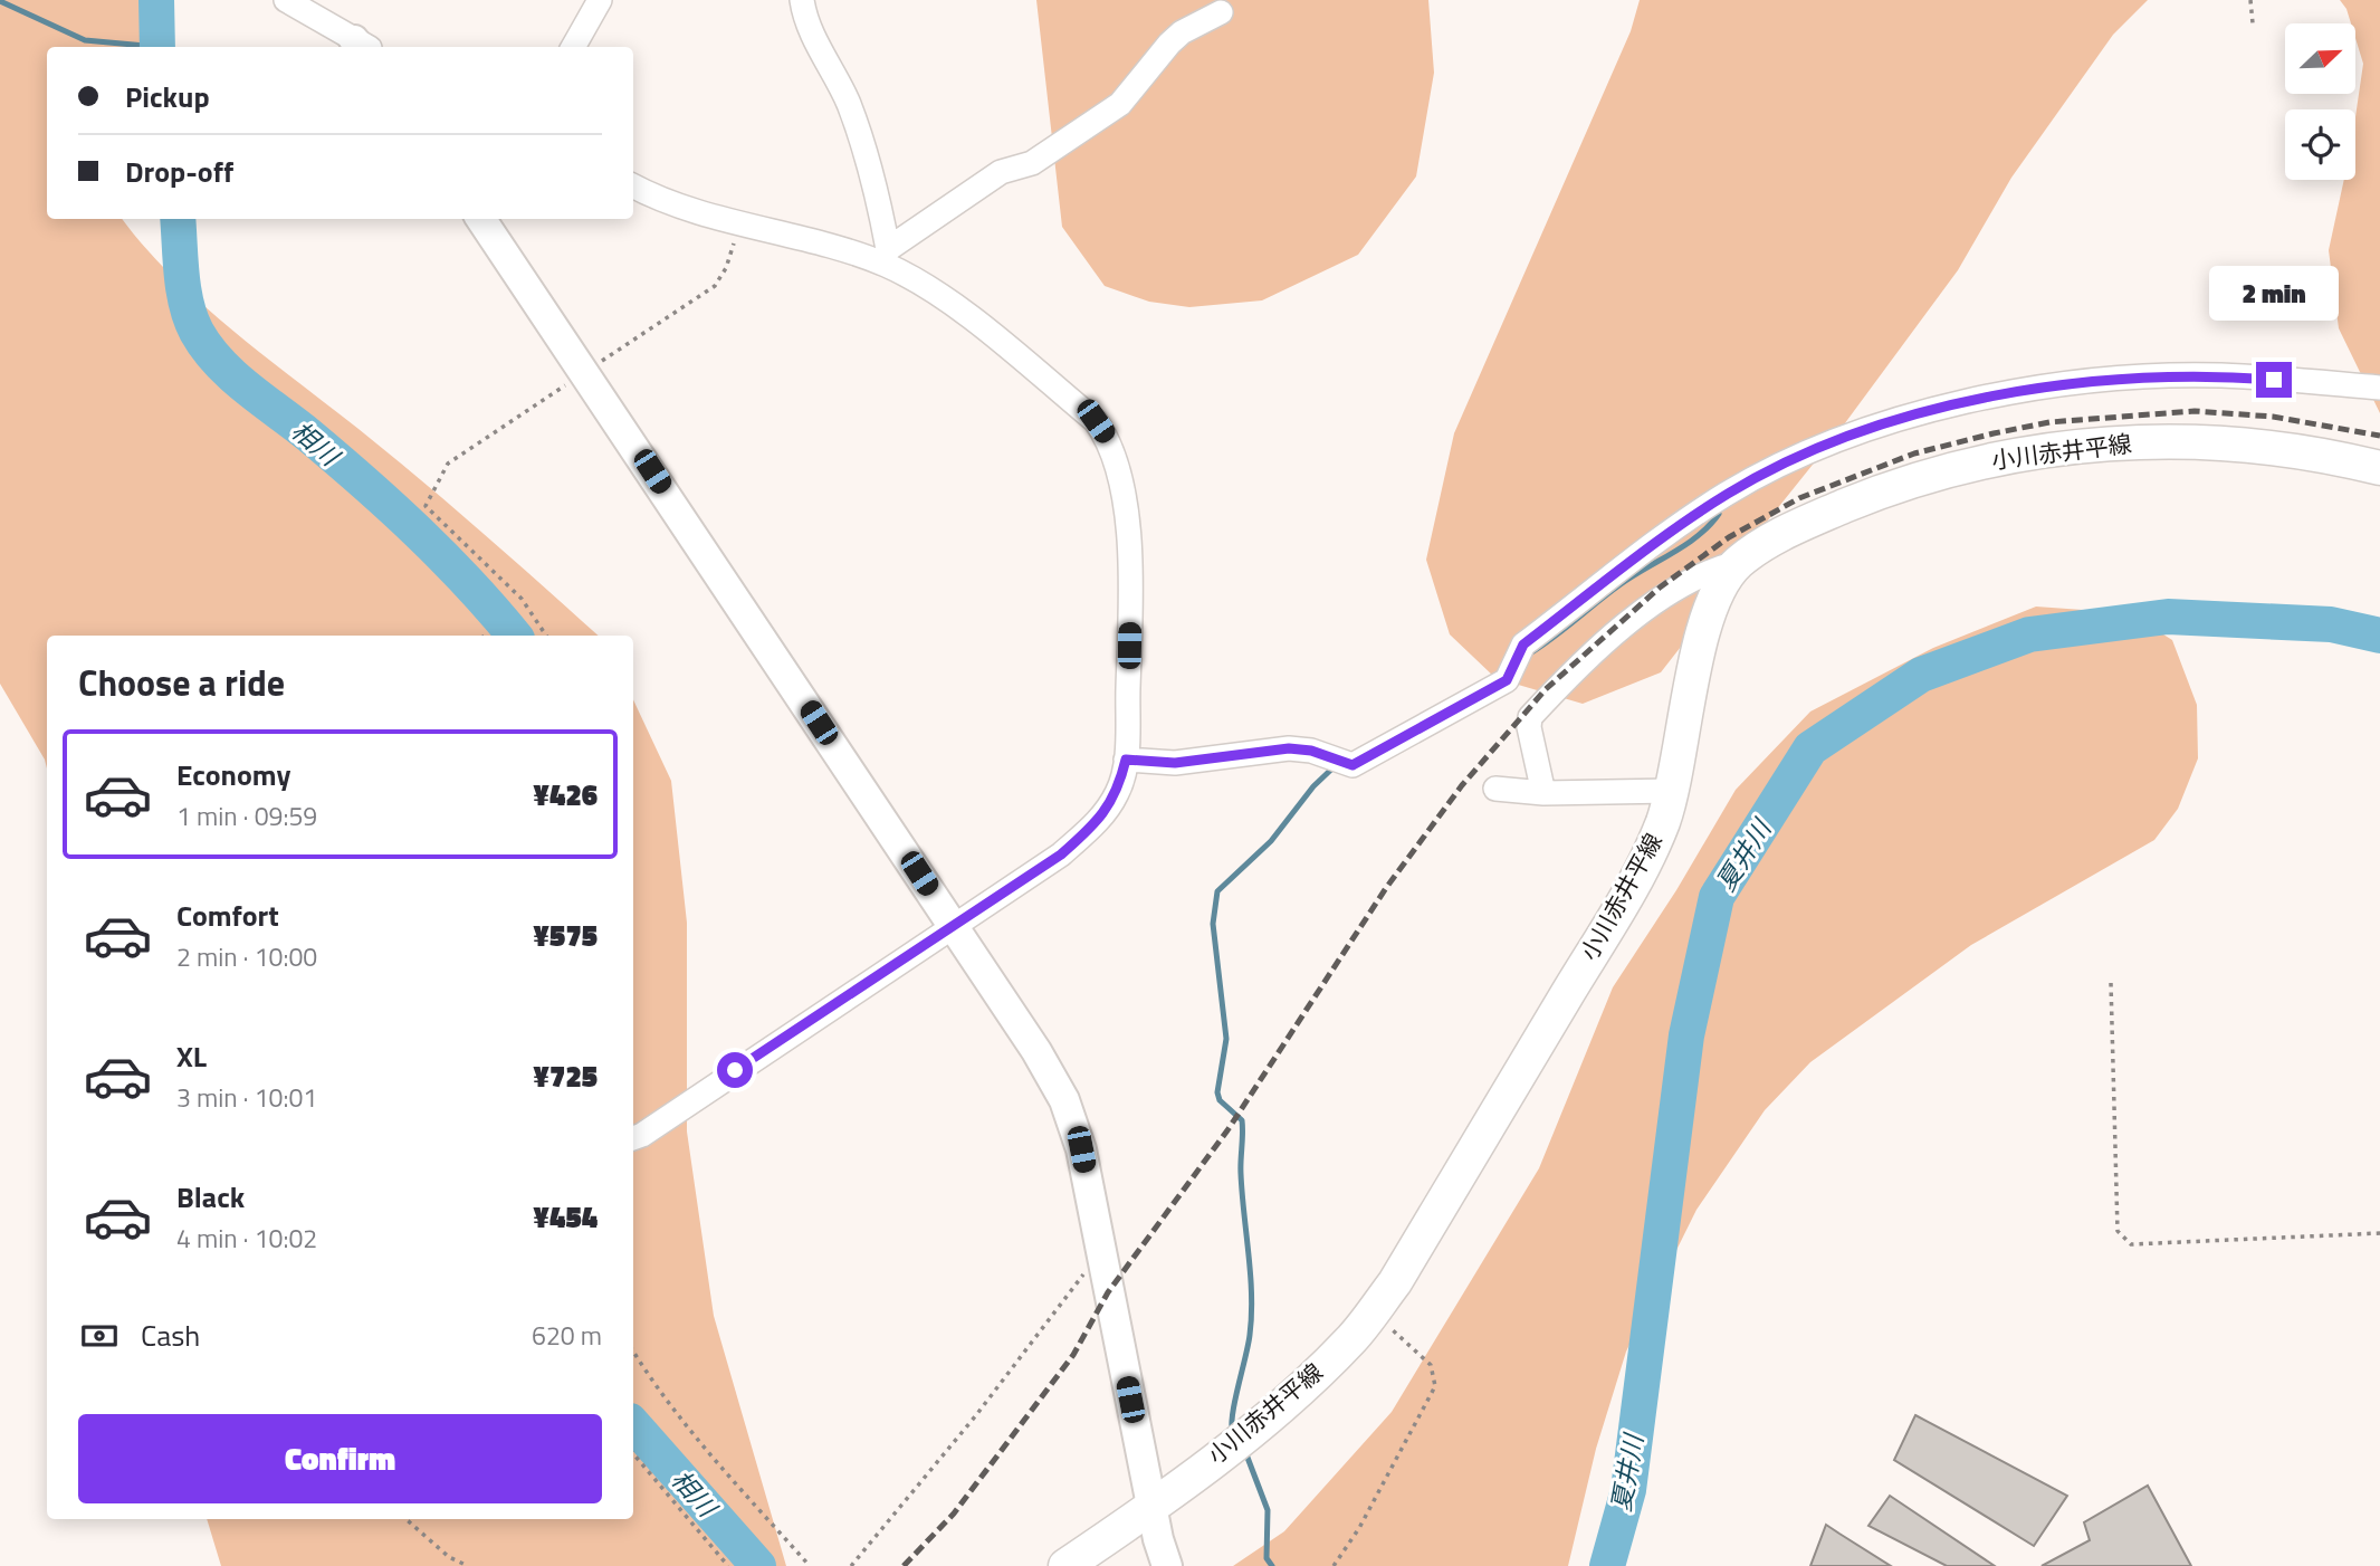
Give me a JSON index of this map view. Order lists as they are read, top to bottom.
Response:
{
  "streets": {
    "main road": ["小川赤井平線"]
  },
  "water": ["相川", "夏井川"],
  "north": "top right",
  "page": {
    "banner": ["Pickup", "Drop-off"],
    "bubble": "2 min",
    "heading": "Choose a ride",
    "list": [
      {
        "name": "Economy",
        "note": "1 min · 09:59",
        "value": "¥426"
      },
      {
        "name": "Comfort",
        "note": "2 min · 10:00",
        "value": "¥575"
      },
      {
        "name": "XL",
        "note": "3 min · 10:01",
        "value": "¥725"
      },
      {
        "name": "Black",
        "note": "4 min · 10:02",
        "value": "¥454"
      }
    ],
    "pay": ["Cash", "620 m"],
    "buttons": "Confirm"
  }
}
